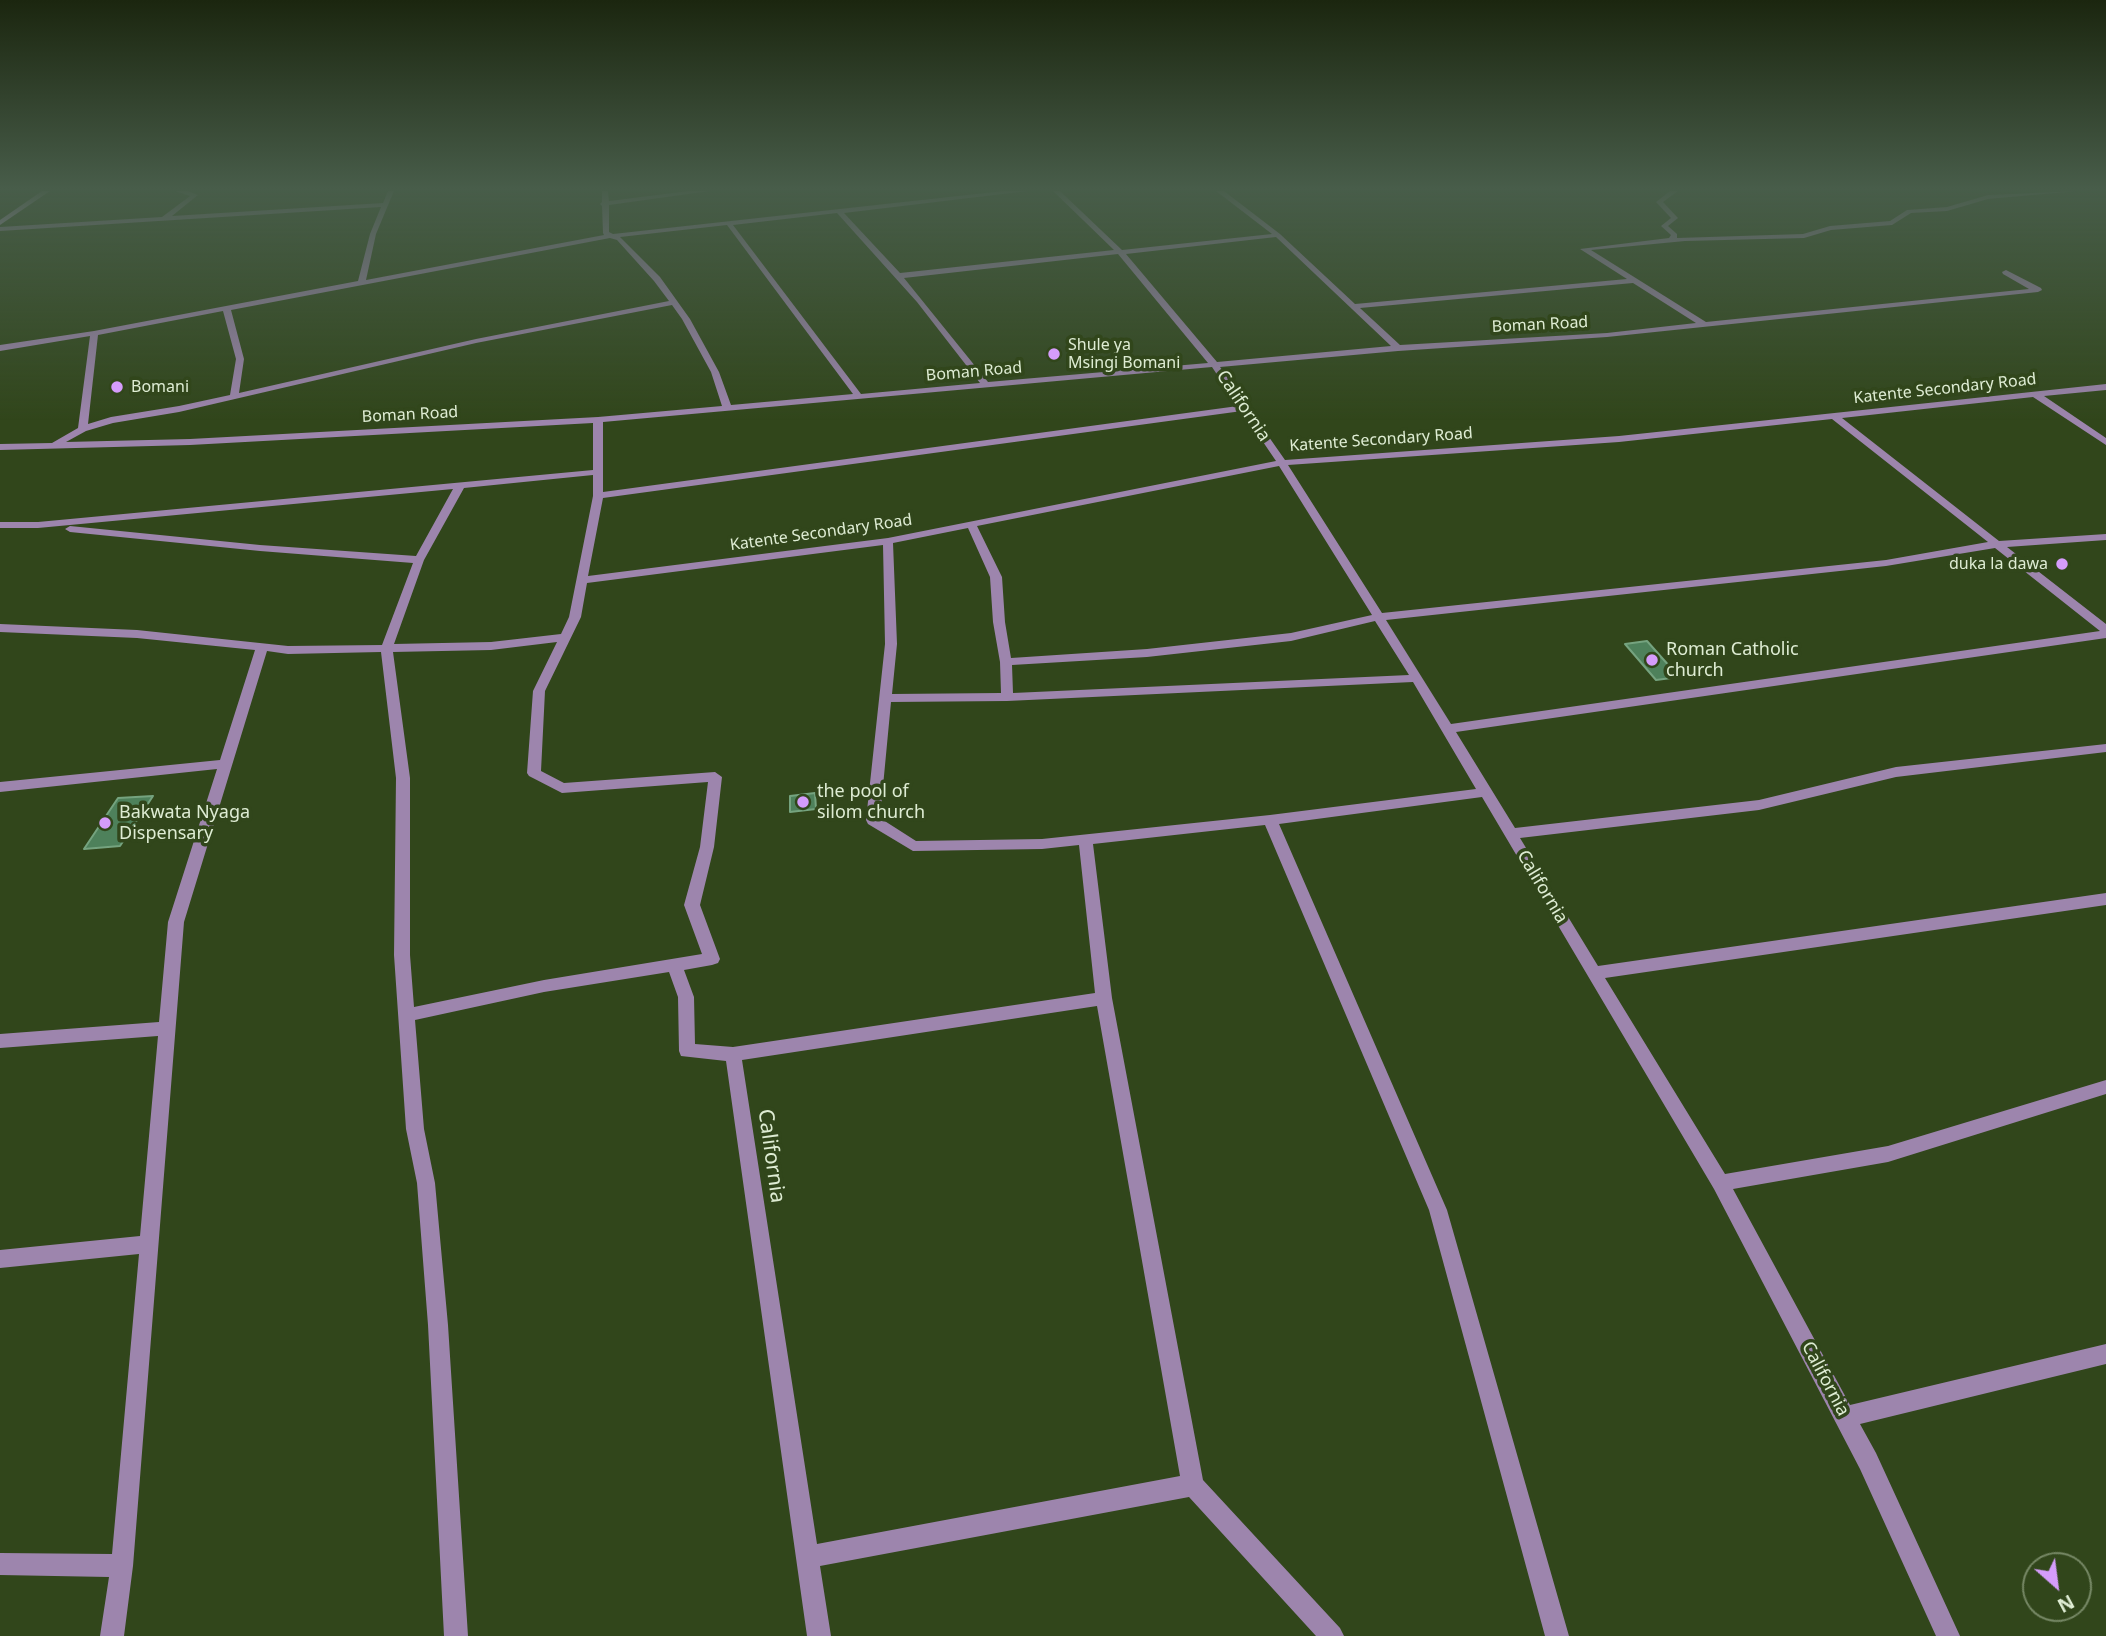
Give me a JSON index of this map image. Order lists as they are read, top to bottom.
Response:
{
  "streets": {
    "street": ["Boman Road", "Katente Secondary Road", "California"]
  },
  "crossings": [
    ["Boman Road", "California"],
    ["Katente Secondary Road", "California"]
  ],
  "places": [
    "Shule ya Msingi Bomani",
    "Bomani",
    "duka la dawa",
    "Roman Catholic church",
    "the pool of silom church",
    "Bakwata Nyaga Dispensary"
  ],
  "north": "bottom right"
}
